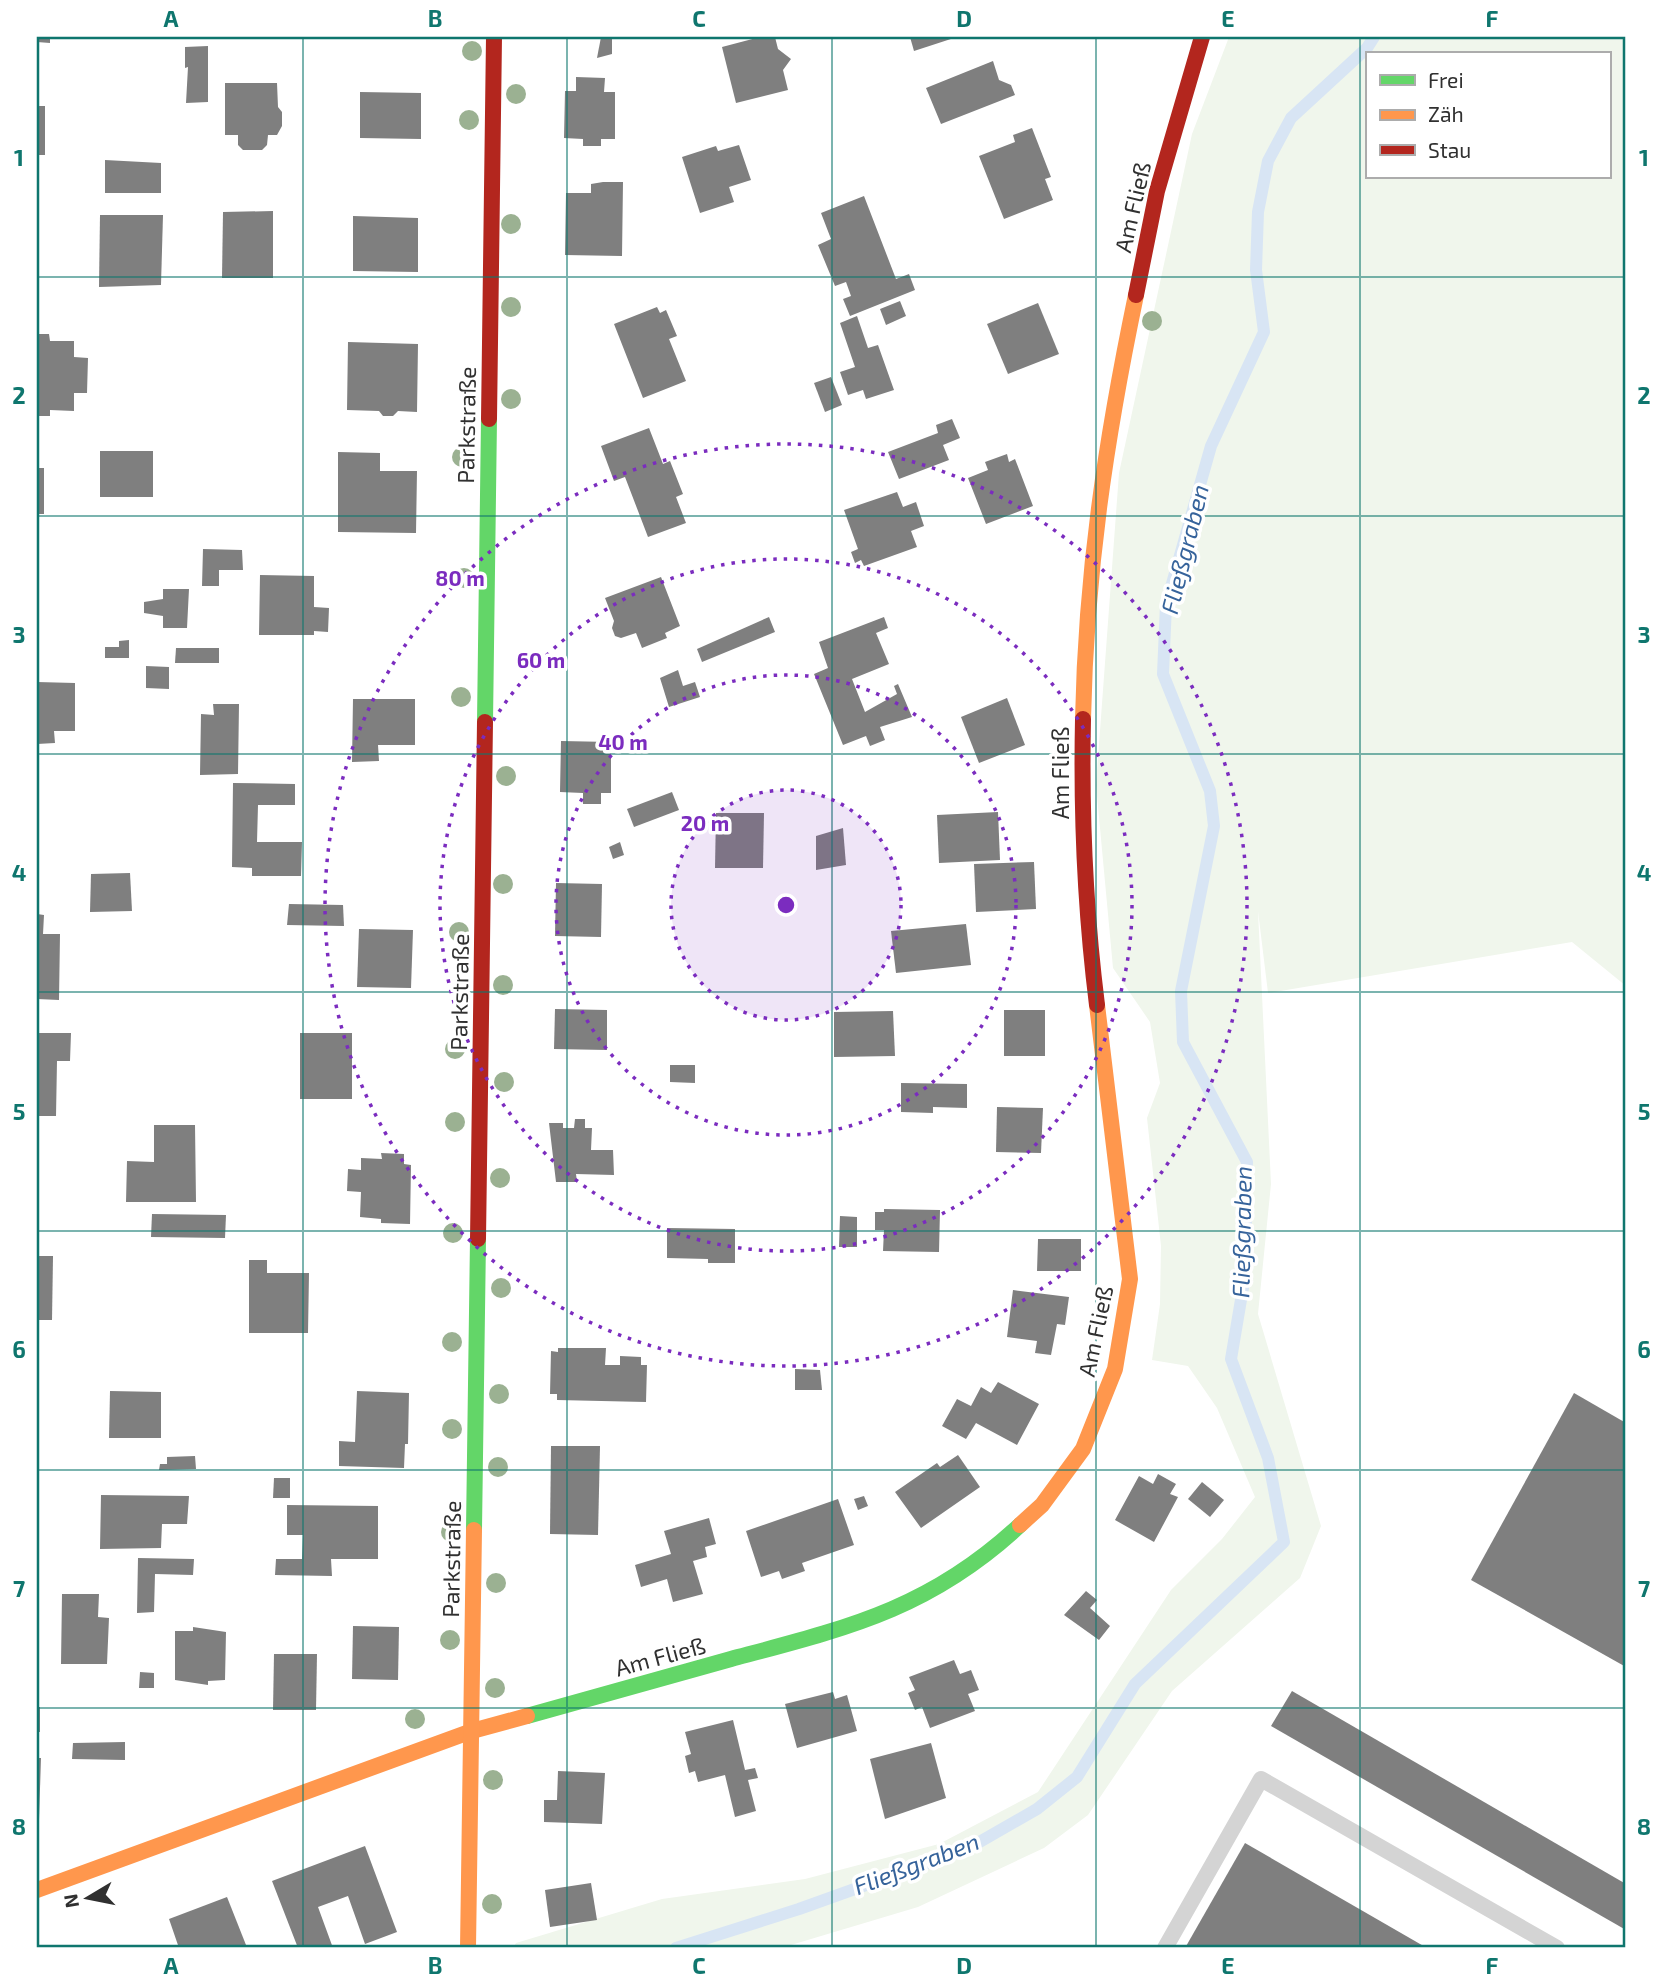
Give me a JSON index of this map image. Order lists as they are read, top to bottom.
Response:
{
  "streets": {
    "street": ["Am Fließ", "Parkstraße"]
  },
  "crossings": [
    ["Am Fließ", "Parkstraße"]
  ],
  "water": ["Fließgraben"],
  "legend": ["Frei", "Zäh", "Stau"],
  "north": "left",
  "grid": {
    "columns": [
      "A",
      "B",
      "C",
      "D",
      "E",
      "F"
    ],
    "rows": [
      "1",
      "2",
      "3",
      "4",
      "5",
      "6",
      "7",
      "8"
    ]
  },
  "rings": [
    "80 m",
    "60 m",
    "40 m",
    "20 m"
  ]
}
